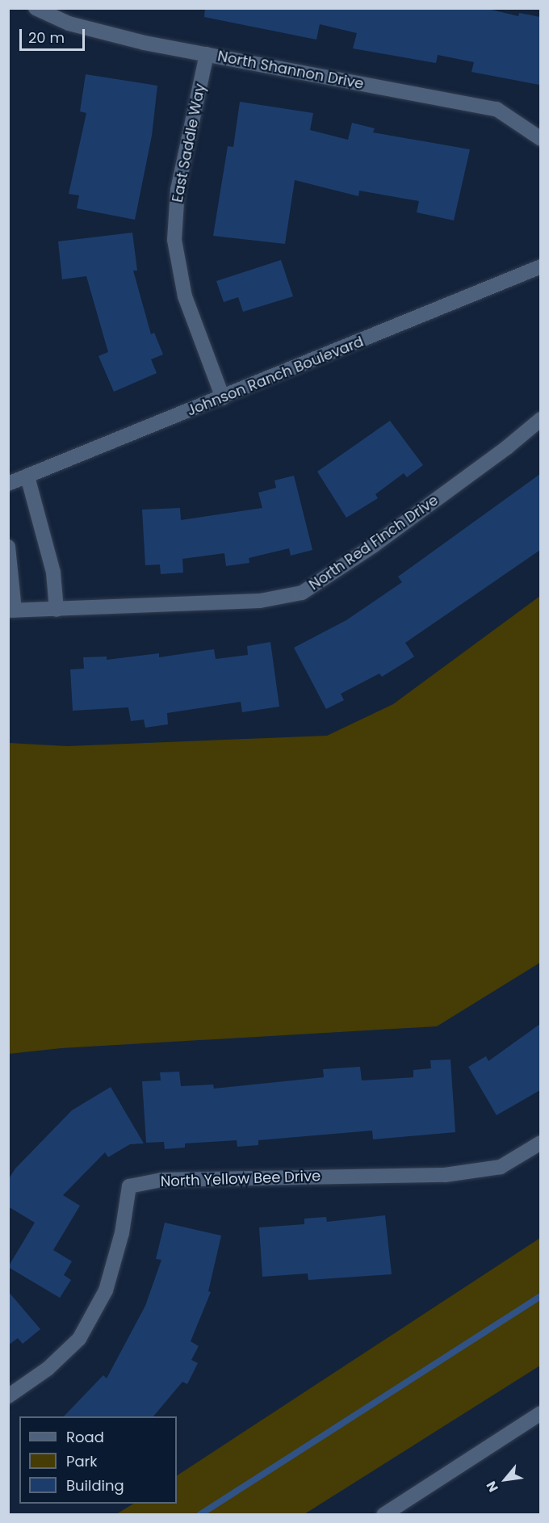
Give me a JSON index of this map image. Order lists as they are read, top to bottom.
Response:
{
  "streets": {
    "street": [
      "North Shannon Drive",
      "East Saddle Way",
      "Johnson Ranch Boulevard",
      "North Red Finch Drive",
      "North Yellow Bee Drive"
    ]
  },
  "crossings": [
    ["North Shannon Drive", "East Saddle Way"],
    ["East Saddle Way", "Johnson Ranch Boulevard"]
  ],
  "legend": ["Road", "Park", "Building"],
  "scale_bar": "20 m",
  "north": "bottom left"
}
